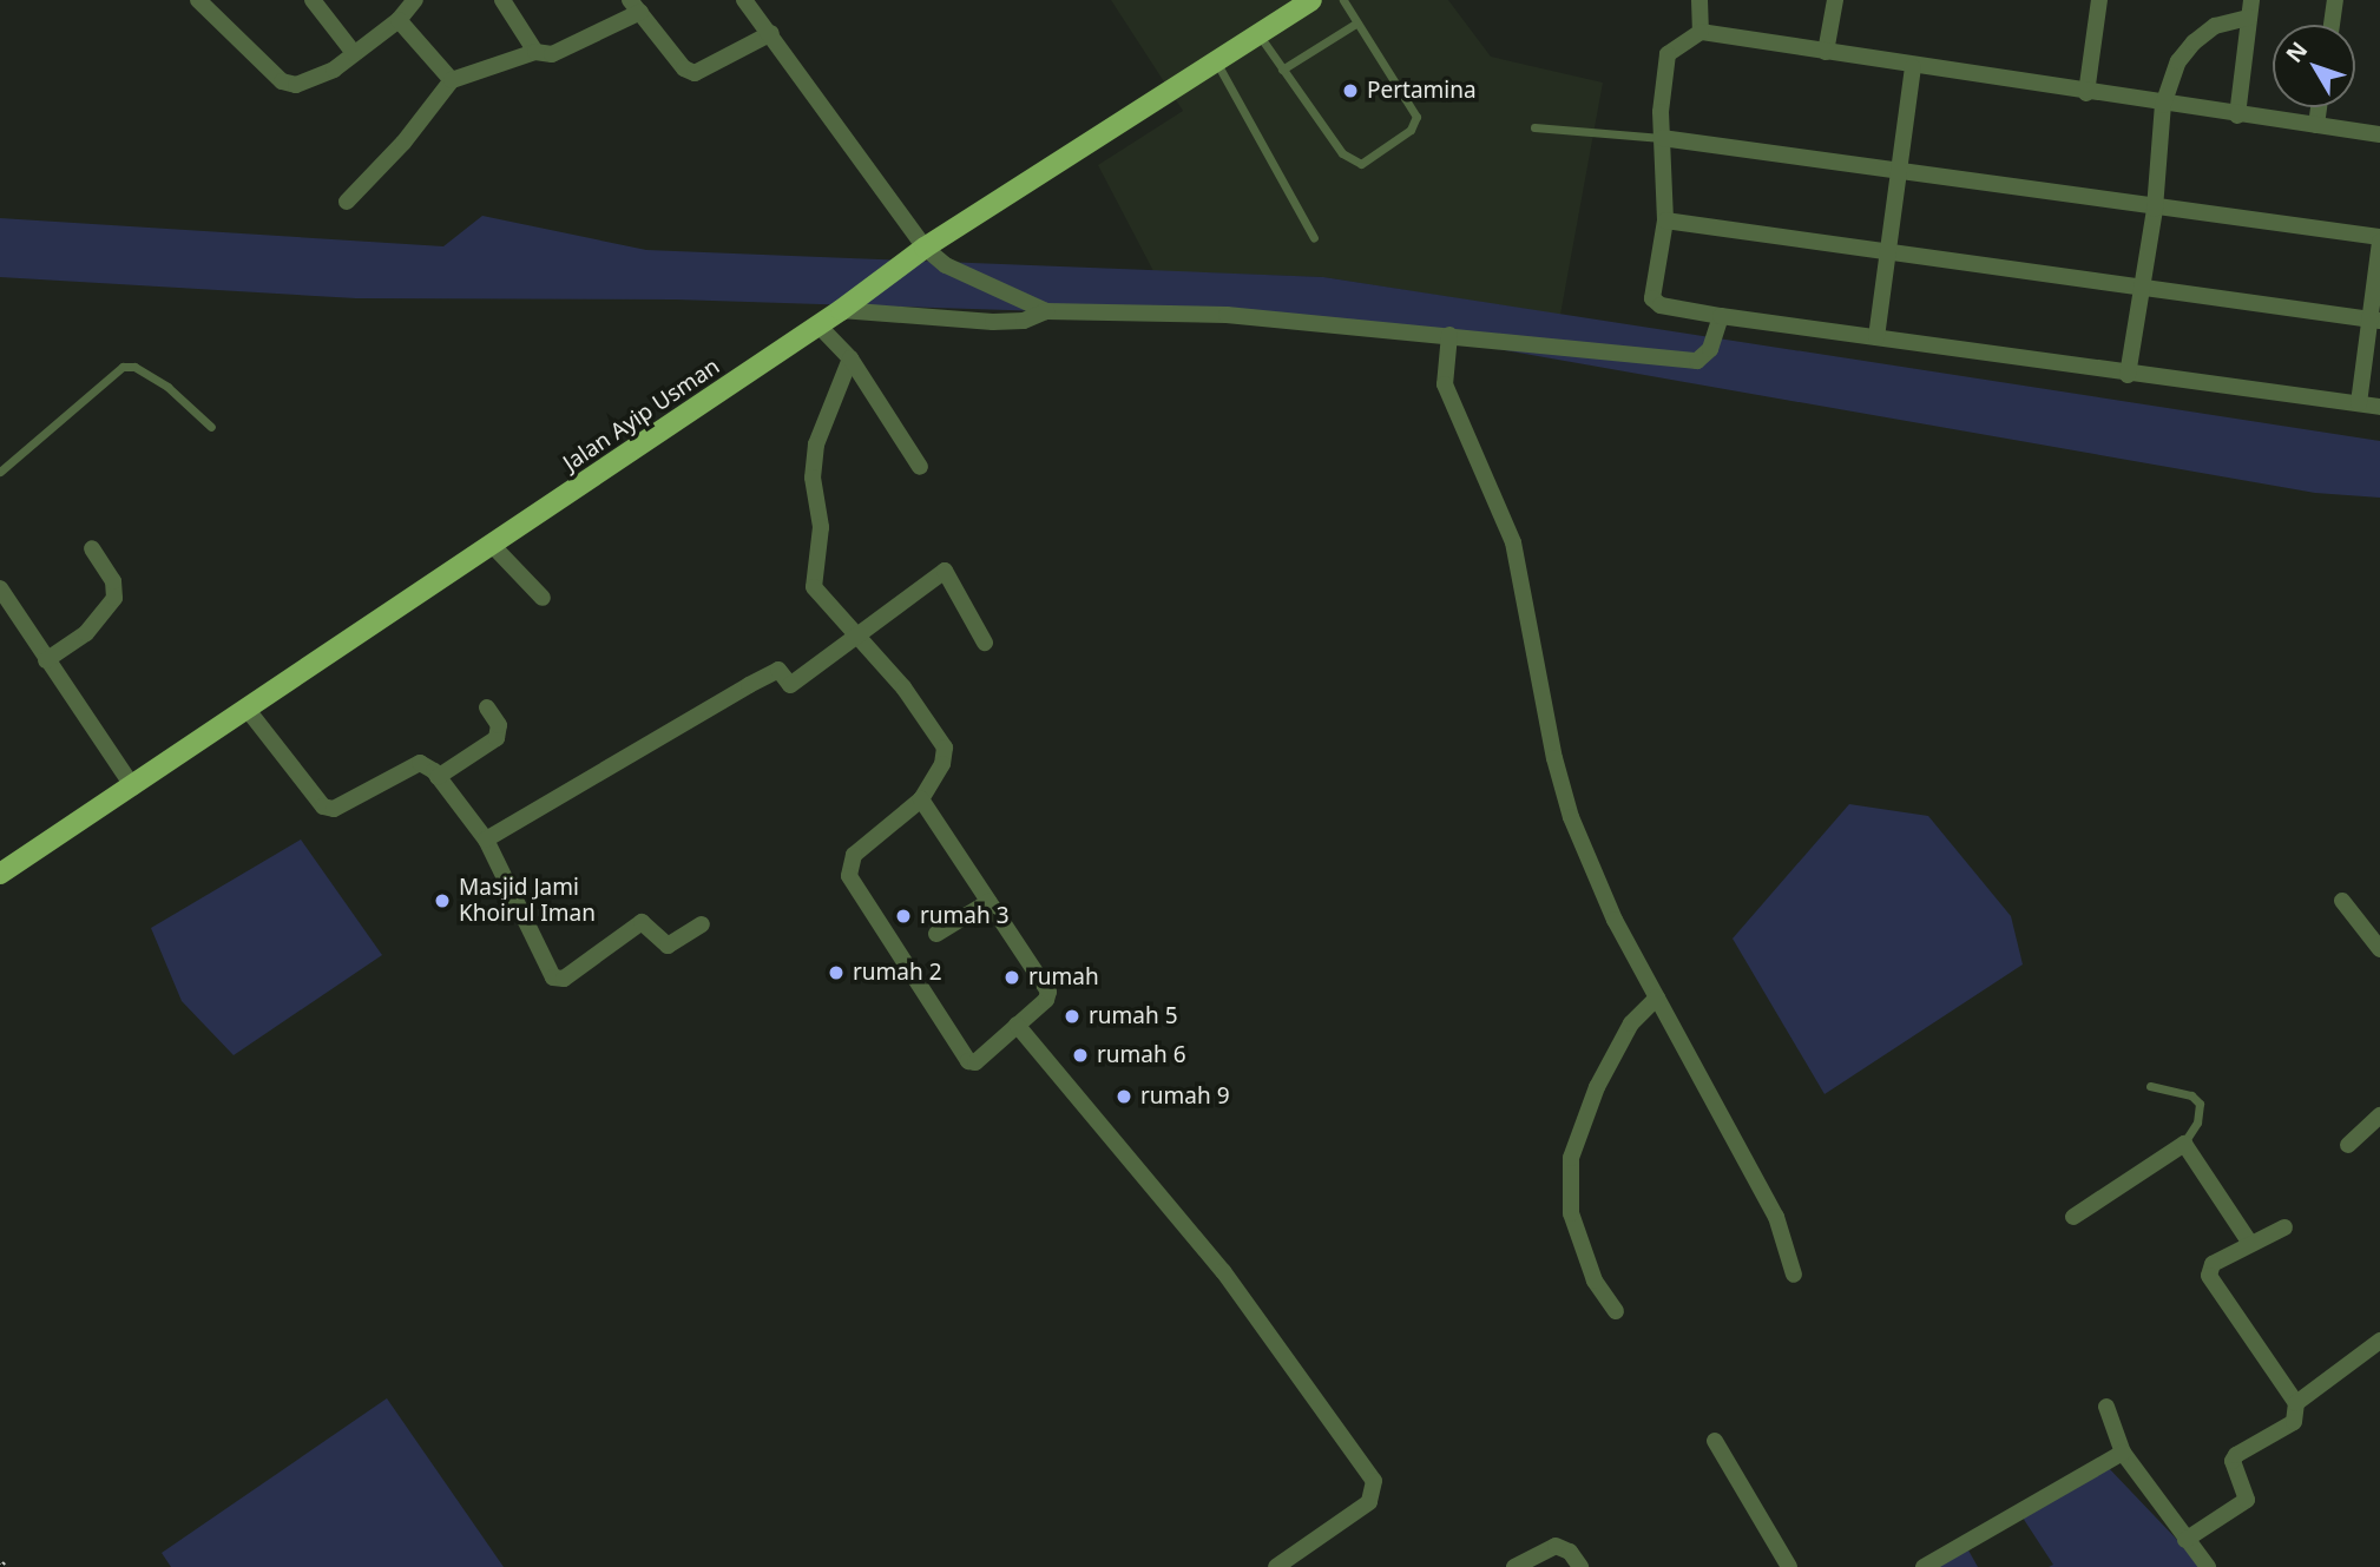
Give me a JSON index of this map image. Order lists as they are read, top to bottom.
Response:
{
  "streets": {
    "main road": ["Jalan Ayip Usman"]
  },
  "places": [
    "Pertamina",
    "Masjid Jami Khoirul Iman",
    "rumah 3",
    "rumah 2",
    "rumah",
    "rumah 5",
    "rumah 6",
    "rumah 9"
  ],
  "north": "top left"
}
